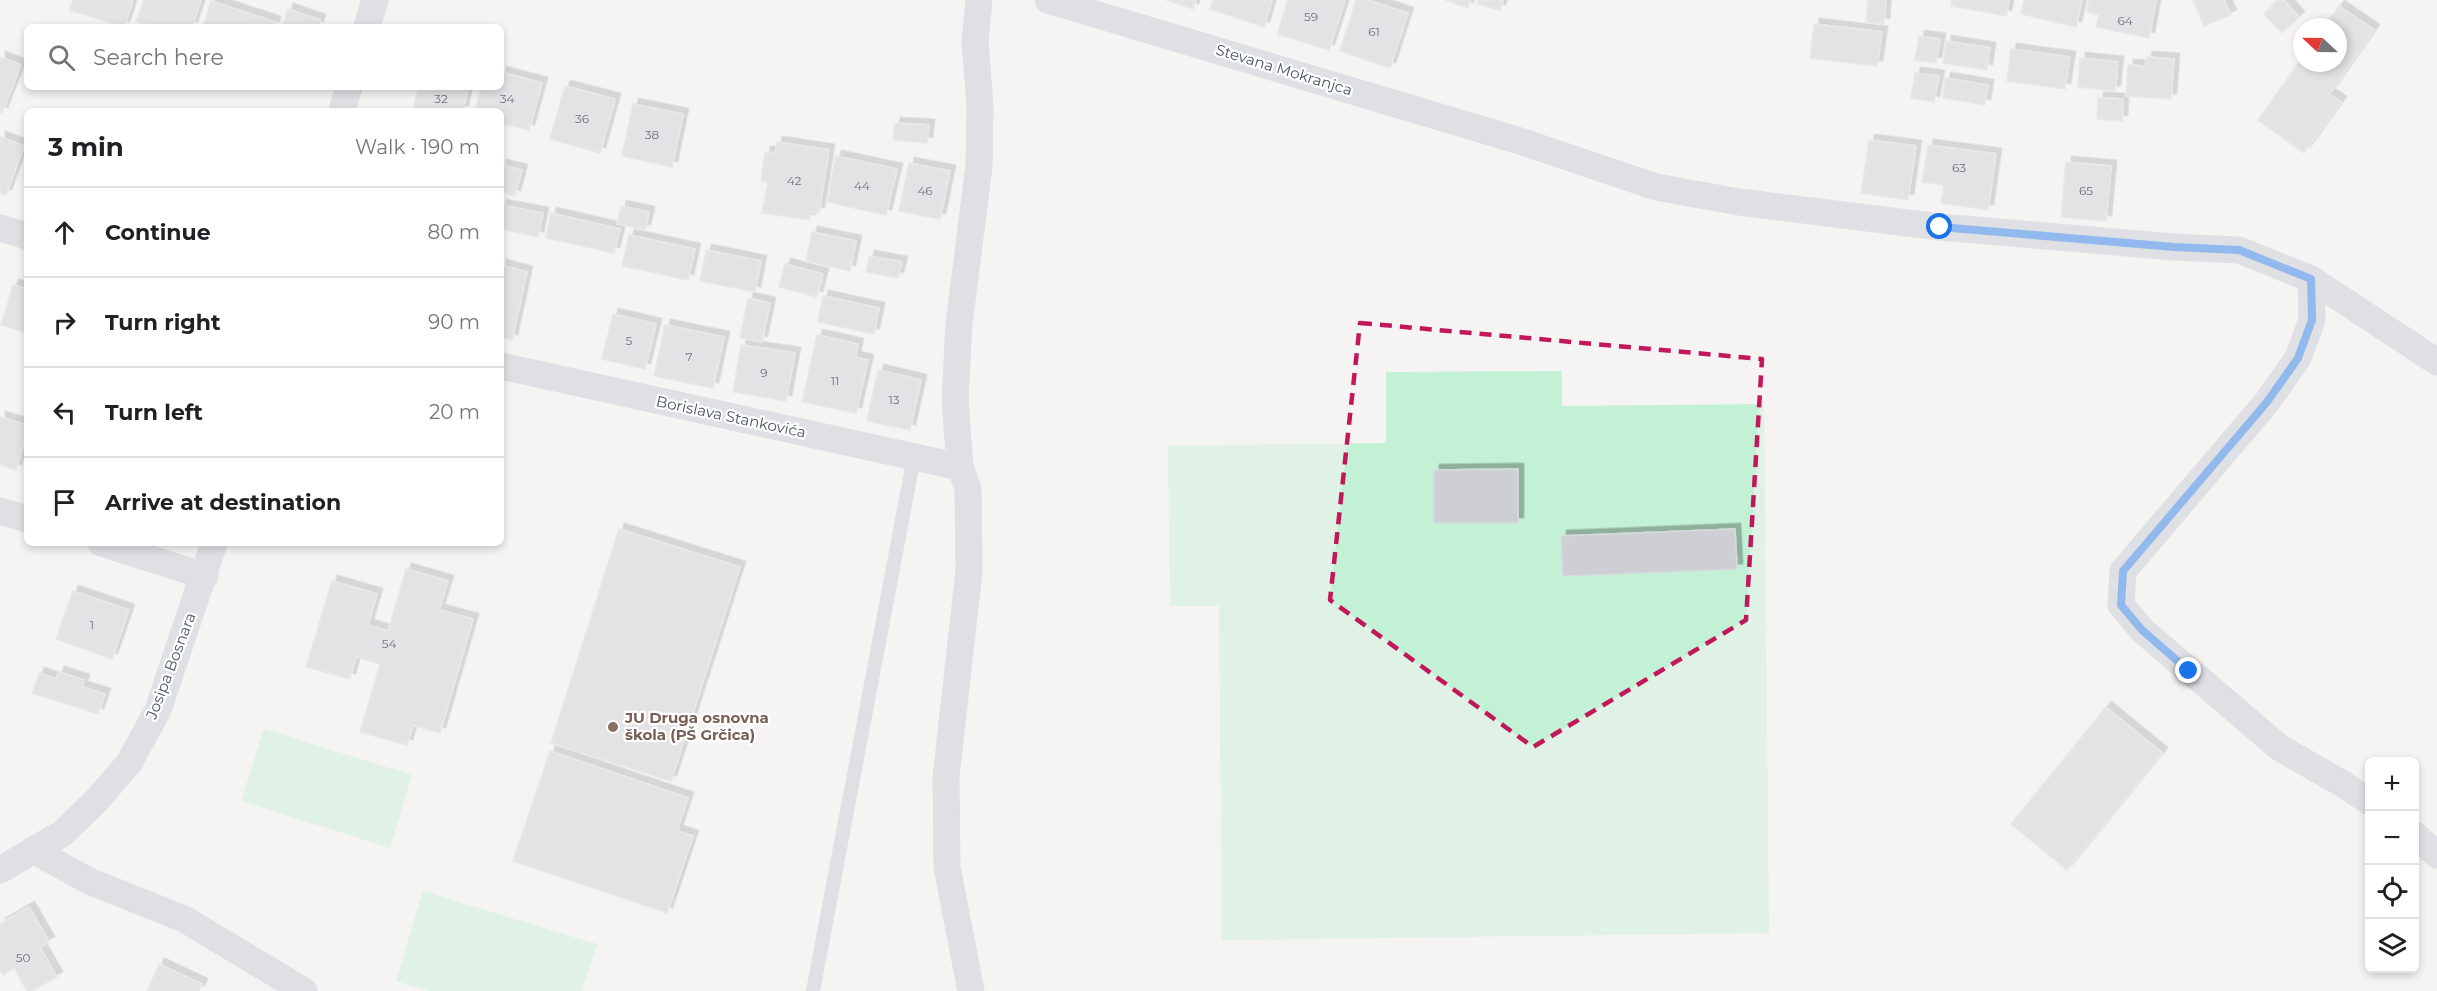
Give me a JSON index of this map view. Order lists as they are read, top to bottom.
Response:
{
  "streets": {
    "street": ["Stevana Mokranjca", "Borislava Stankovića", "Josipa Bosnara"]
  },
  "places": ["JU Druga osnovna škola (PŠ Grčica)"],
  "house_numbers": [
    "59",
    "64",
    "61",
    "32",
    "34",
    "36",
    "38",
    "63",
    "42",
    "44",
    "46",
    "65",
    "5",
    "7",
    "9",
    "11",
    "13",
    "1",
    "54",
    "50"
  ],
  "north": "left",
  "page": {
    "search": "Search here",
    "heading": ["3 min", "Walk · 190 m"],
    "list": [
      ["Continue", "80 m"],
      ["Turn right", "90 m"],
      ["Turn left", "20 m"],
      "Arrive at destination"
    ],
    "map_buttons": ["+", "−"]
  }
}
